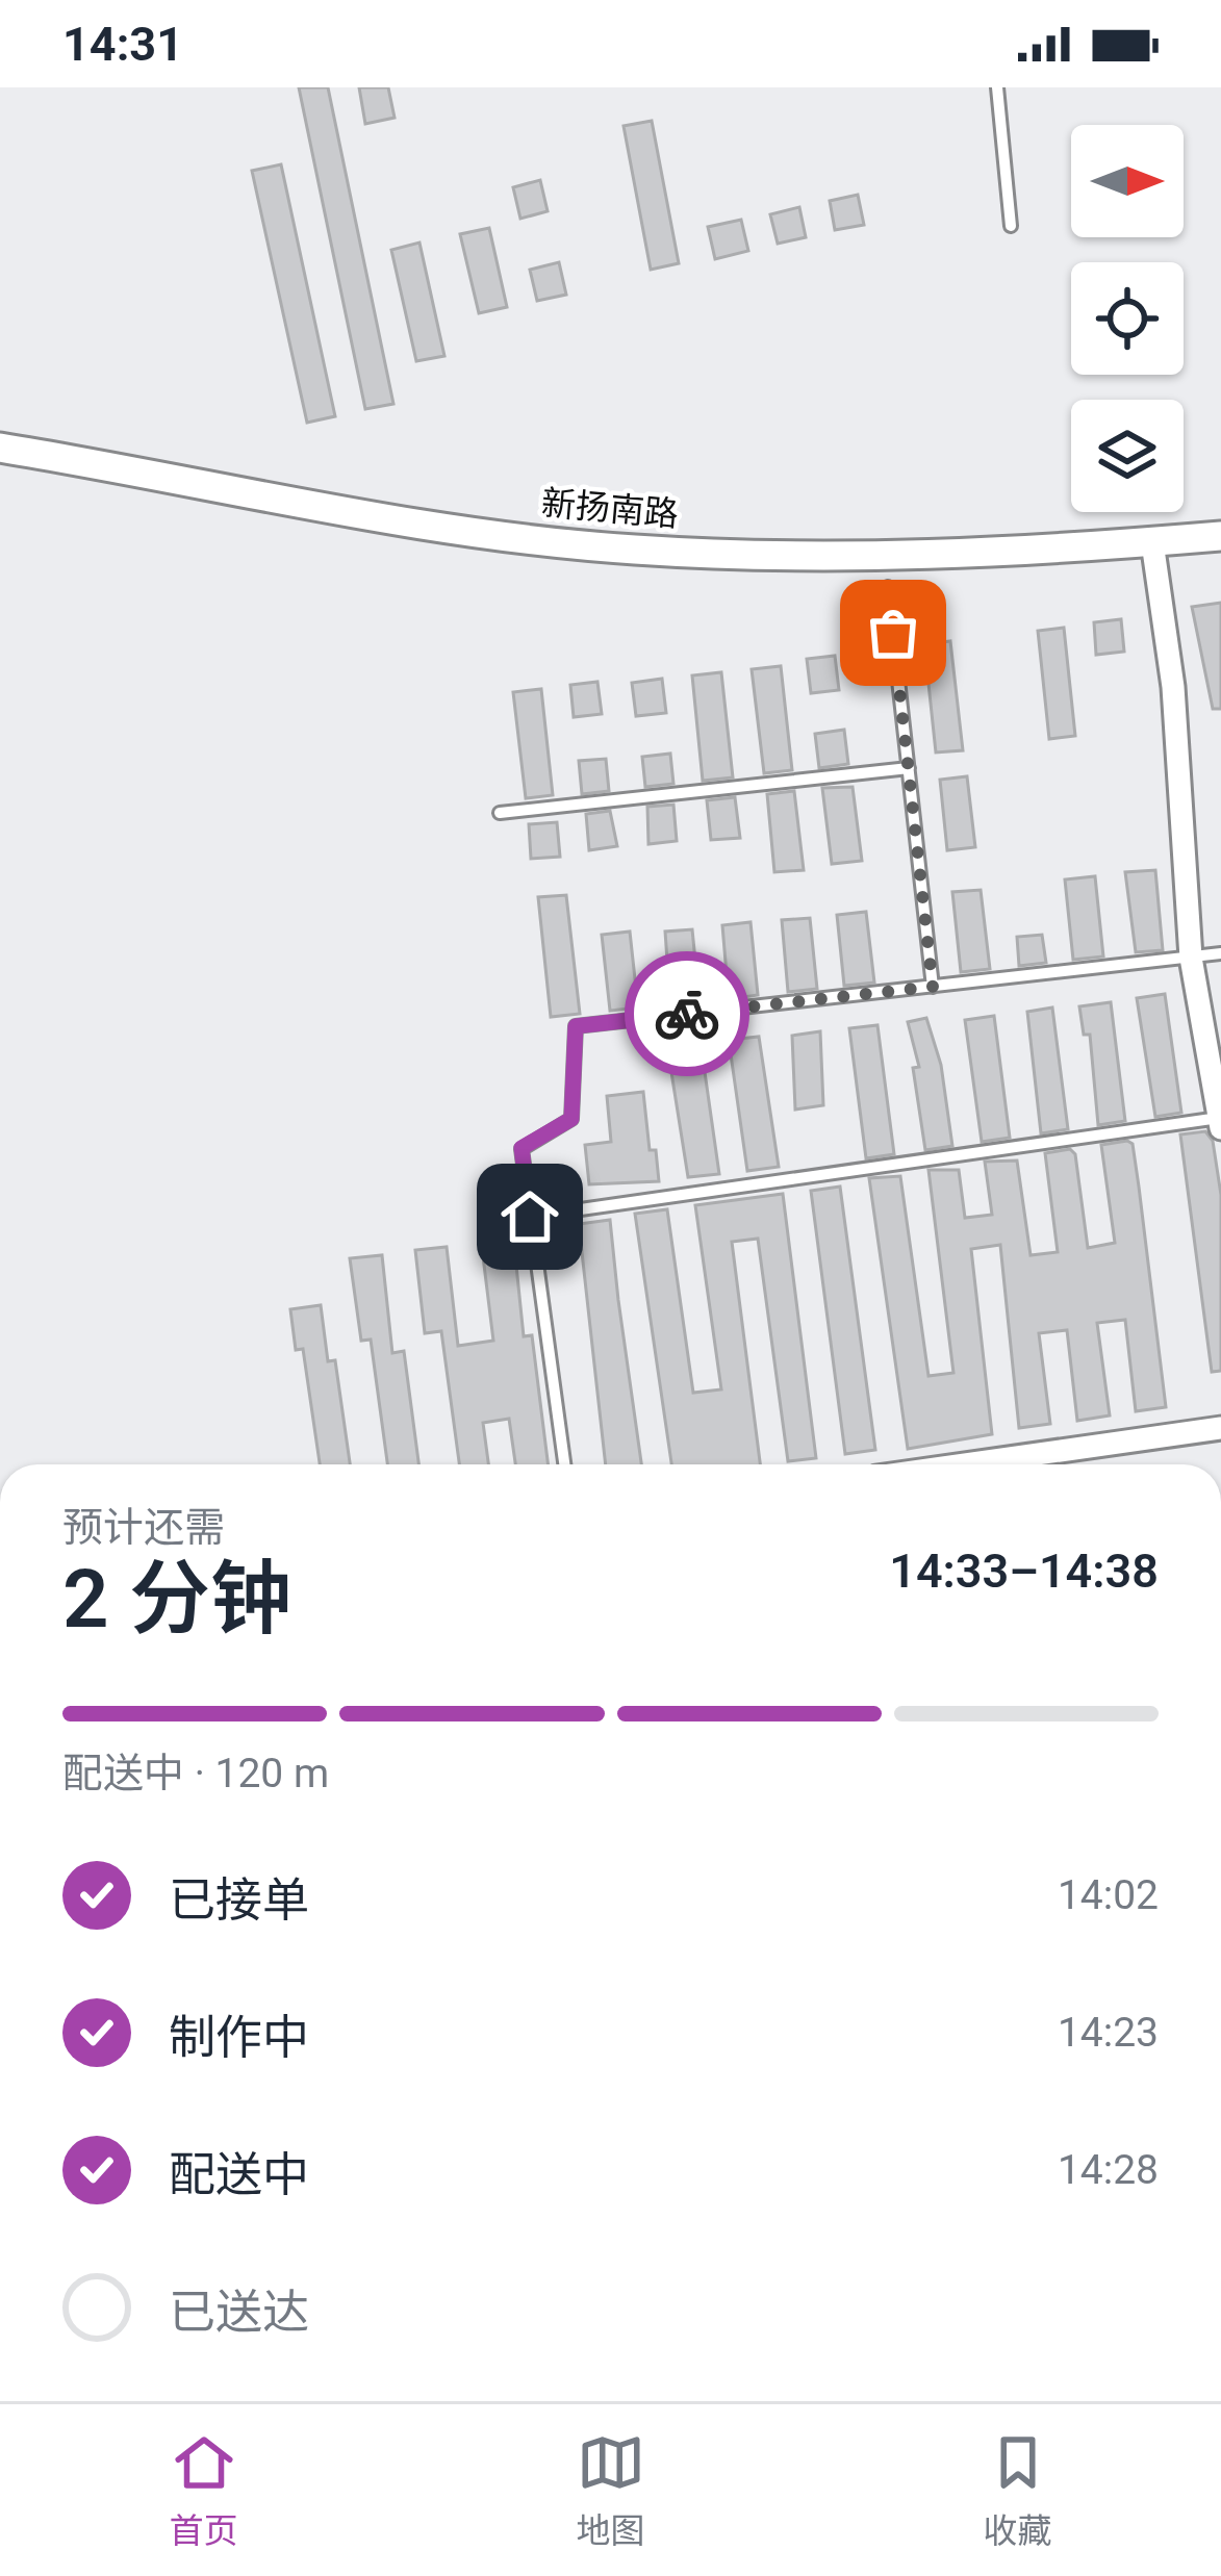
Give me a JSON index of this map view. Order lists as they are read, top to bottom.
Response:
{
  "streets": {
    "street": ["新扬南路"]
  },
  "north": "right",
  "page": {
    "status": "14:31",
    "heading": ["2 分钟", "预计还需", "14:33–14:38"],
    "bar": "配送中 · 120 m",
    "list": [
      ["已接单", "14:02"],
      ["制作中", "14:23"],
      ["配送中", "14:28"],
      "已送达"
    ],
    "tabs": ["首页", "地图", "收藏"]
  }
}
